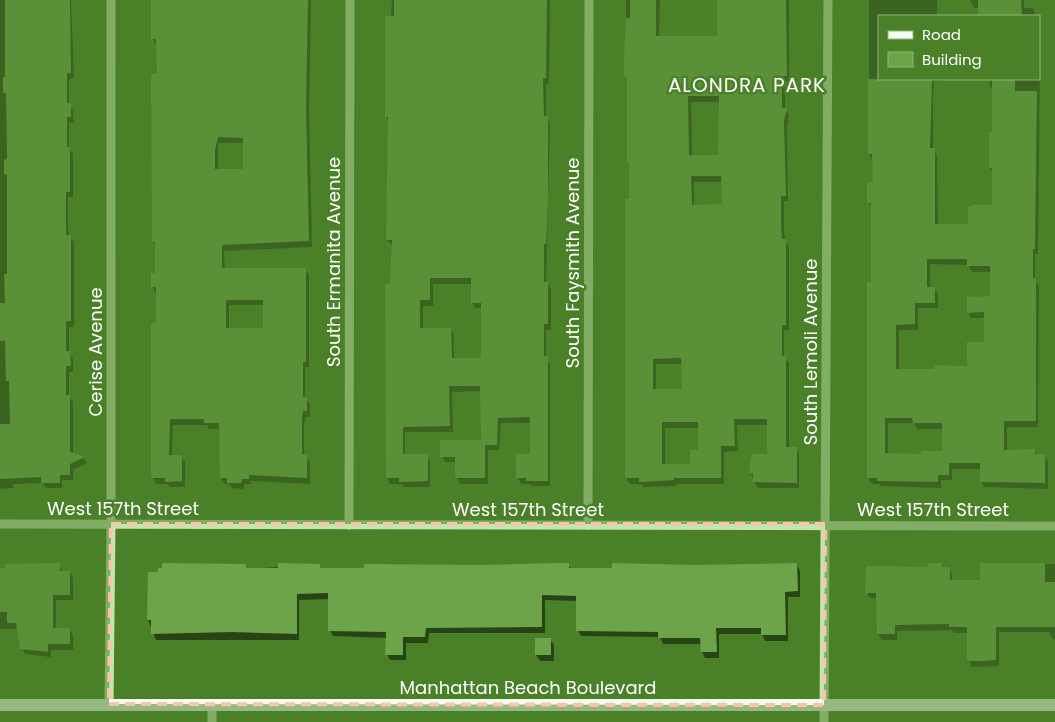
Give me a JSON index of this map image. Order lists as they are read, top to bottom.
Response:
{
  "streets": {
    "main road": ["Manhattan Beach Boulevard"],
    "street": [
      "South Ermanita Avenue",
      "South Faysmith Avenue",
      "Cerise Avenue",
      "South Lemoli Avenue",
      "West 157th Street"
    ]
  },
  "crossings": [
    ["South Ermanita Avenue", "West 157th Street"],
    ["South Faysmith Avenue", "West 157th Street"],
    ["Cerise Avenue", "West 157th Street"],
    ["Cerise Avenue", "Manhattan Beach Boulevard"],
    ["South Lemoli Avenue", "West 157th Street"],
    ["South Lemoli Avenue", "Manhattan Beach Boulevard"]
  ],
  "districts": ["ALONDRA PARK"],
  "legend": ["Road", "Building"]
}
